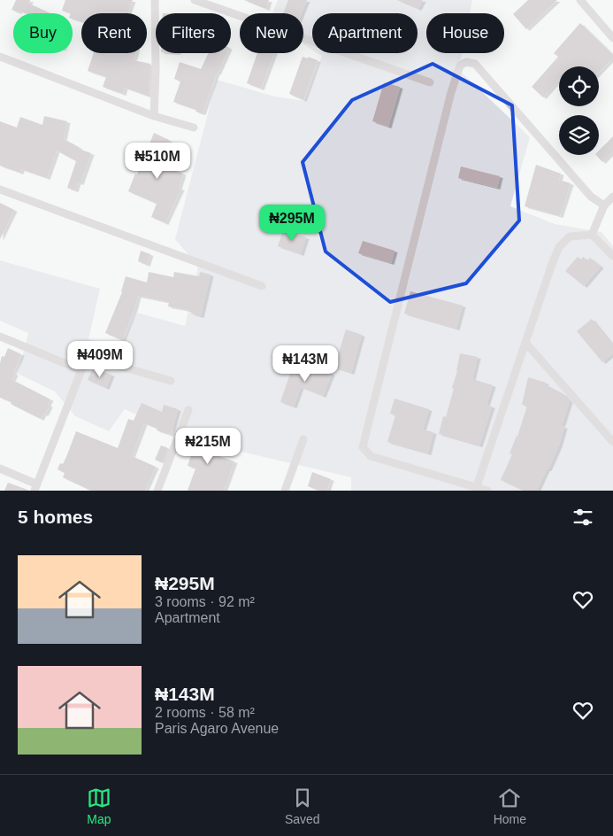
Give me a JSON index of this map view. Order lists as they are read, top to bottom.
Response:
{
  "page": {
    "chip": [
      "Buy",
      "Rent",
      "Filters",
      "New",
      "Apartment",
      "House"
    ],
    "price": [
      "₦510M",
      "₦295M",
      "₦409M",
      "₦143M",
      "₦215M"
    ],
    "heading": "5 homes",
    "list": [
      {
        "name": "₦295M",
        "note": "3 rooms · 92 m² · Apartment"
      },
      {
        "name": "₦143M",
        "note": "2 rooms · 58 m² · Paris Agaro Avenue"
      }
    ],
    "tabs": ["Map", "Saved", "Home"]
  }
}
